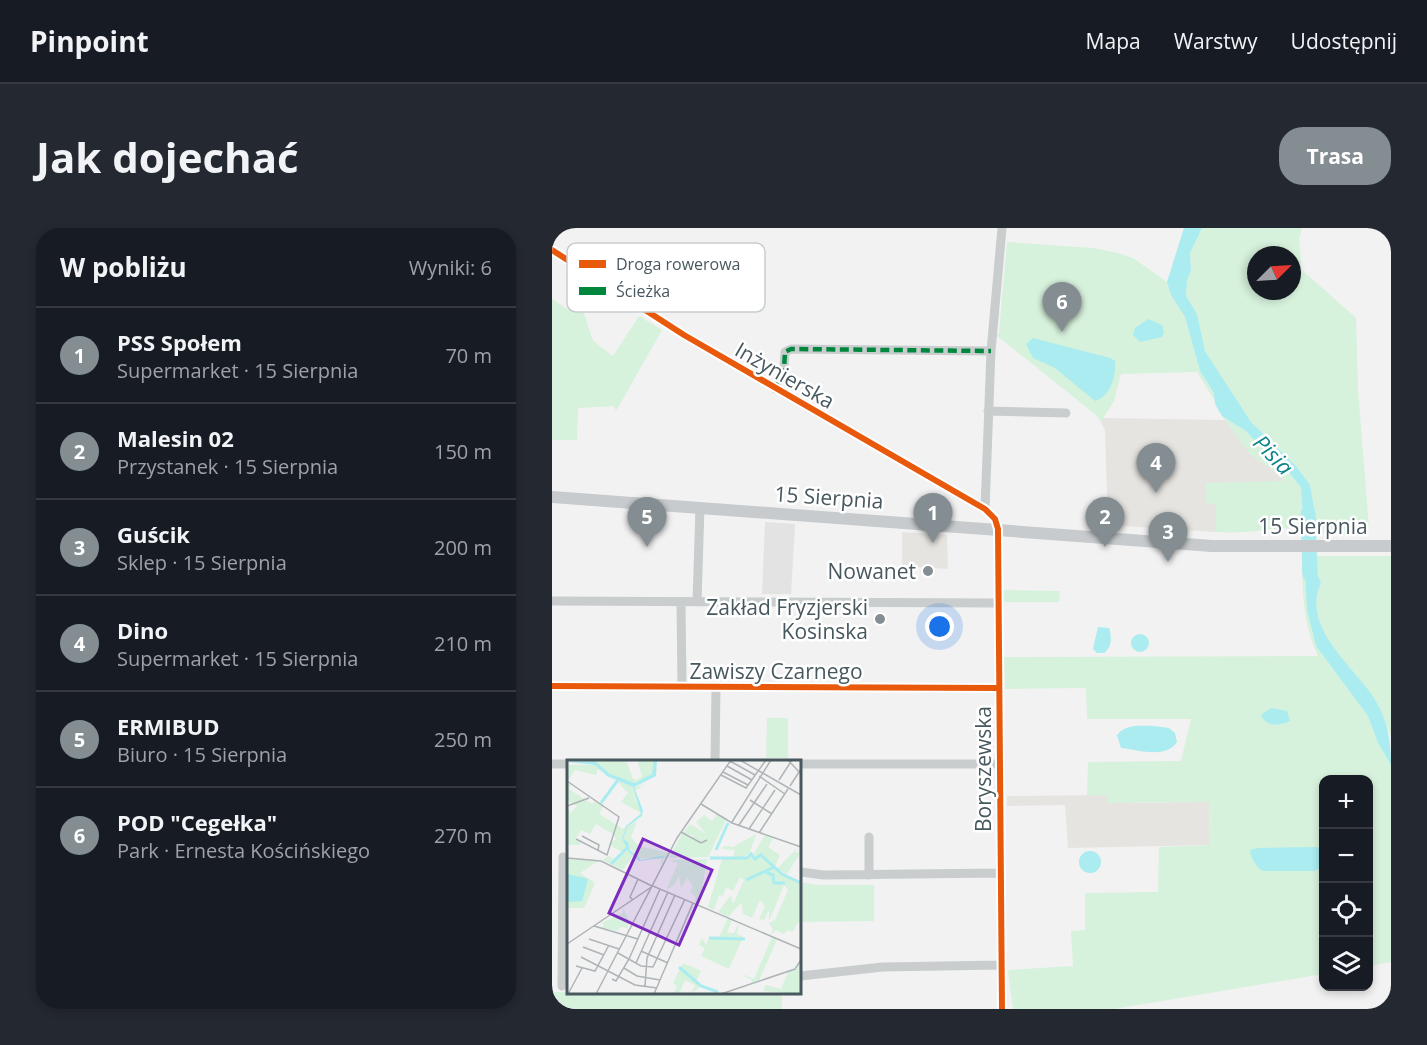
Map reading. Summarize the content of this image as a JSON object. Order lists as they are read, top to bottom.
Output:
{
  "streets": {
    "main road": ["15 Sierpnia"],
    "street": ["Inżynierska", "Zawiszy Czarnego", "Boryszewska"]
  },
  "crossings": [
    ["Inżynierska", "15 Sierpnia"],
    ["Inżynierska", "Boryszewska"],
    ["15 Sierpnia", "Boryszewska"],
    ["Zawiszy Czarnego", "Boryszewska"]
  ],
  "water": ["Pisia"],
  "places": ["Nowanet", "Zakład Fryzjerski Kosinska"],
  "legend": ["Droga rowerowa", "Ścieżka"],
  "north": "top right",
  "page": {
    "header": "Pinpoint",
    "nav": ["Mapa", "Warstwy", "Udostępnij"],
    "buttons": "Trasa",
    "title": "Jak dojechać",
    "heading": ["W pobliżu", "Wyniki: 6"],
    "pins": [
      "6",
      "4",
      "1",
      "2",
      "5",
      "3"
    ],
    "list": [
      {
        "mark": "1",
        "name": "PSS Społem",
        "note": "Supermarket · 15 Sierpnia",
        "value": "70 m"
      },
      {
        "mark": "2",
        "name": "Malesin 02",
        "note": "Przystanek · 15 Sierpnia",
        "value": "150 m"
      },
      {
        "mark": "3",
        "name": "Guścik",
        "note": "Sklep · 15 Sierpnia",
        "value": "200 m"
      },
      {
        "mark": "4",
        "name": "Dino",
        "note": "Supermarket · 15 Sierpnia",
        "value": "210 m"
      },
      {
        "mark": "5",
        "name": "ERMIBUD",
        "note": "Biuro · 15 Sierpnia",
        "value": "250 m"
      },
      {
        "mark": "6",
        "name": "POD \"Cegełka\"",
        "note": "Park · Ernesta Kościńskiego",
        "value": "270 m"
      }
    ],
    "map_buttons": ["+", "−"]
  }
}
